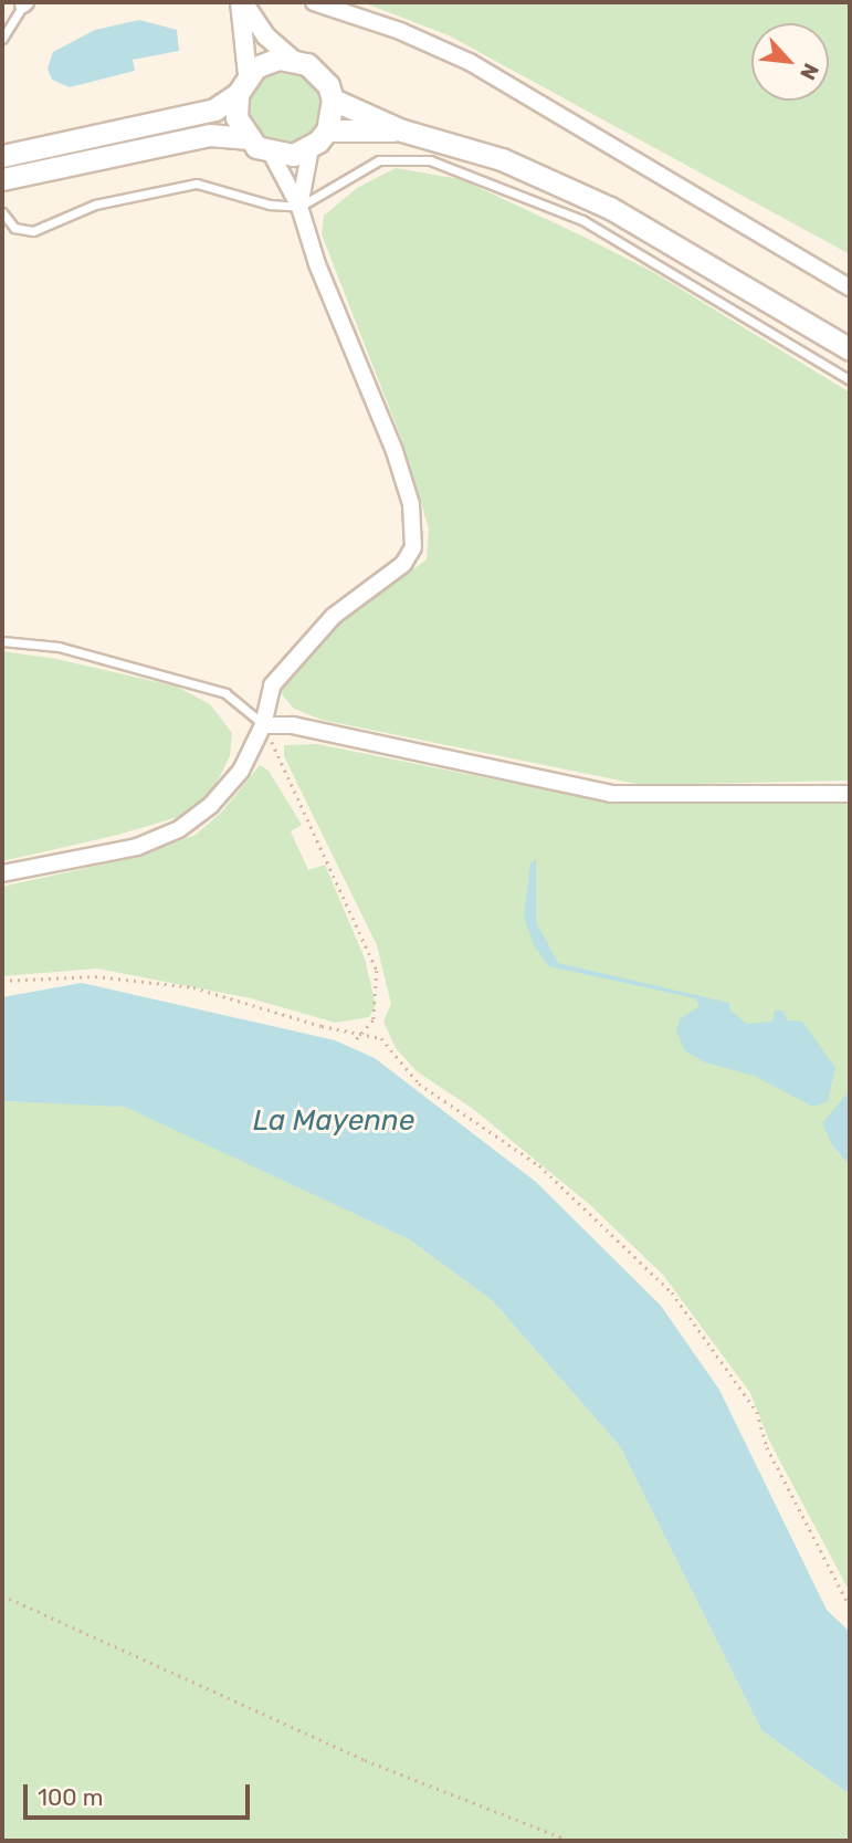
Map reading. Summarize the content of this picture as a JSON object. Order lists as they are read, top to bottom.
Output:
{
  "water": ["La Mayenne"],
  "scale_bar": "100 m",
  "north": "bottom right"
}
